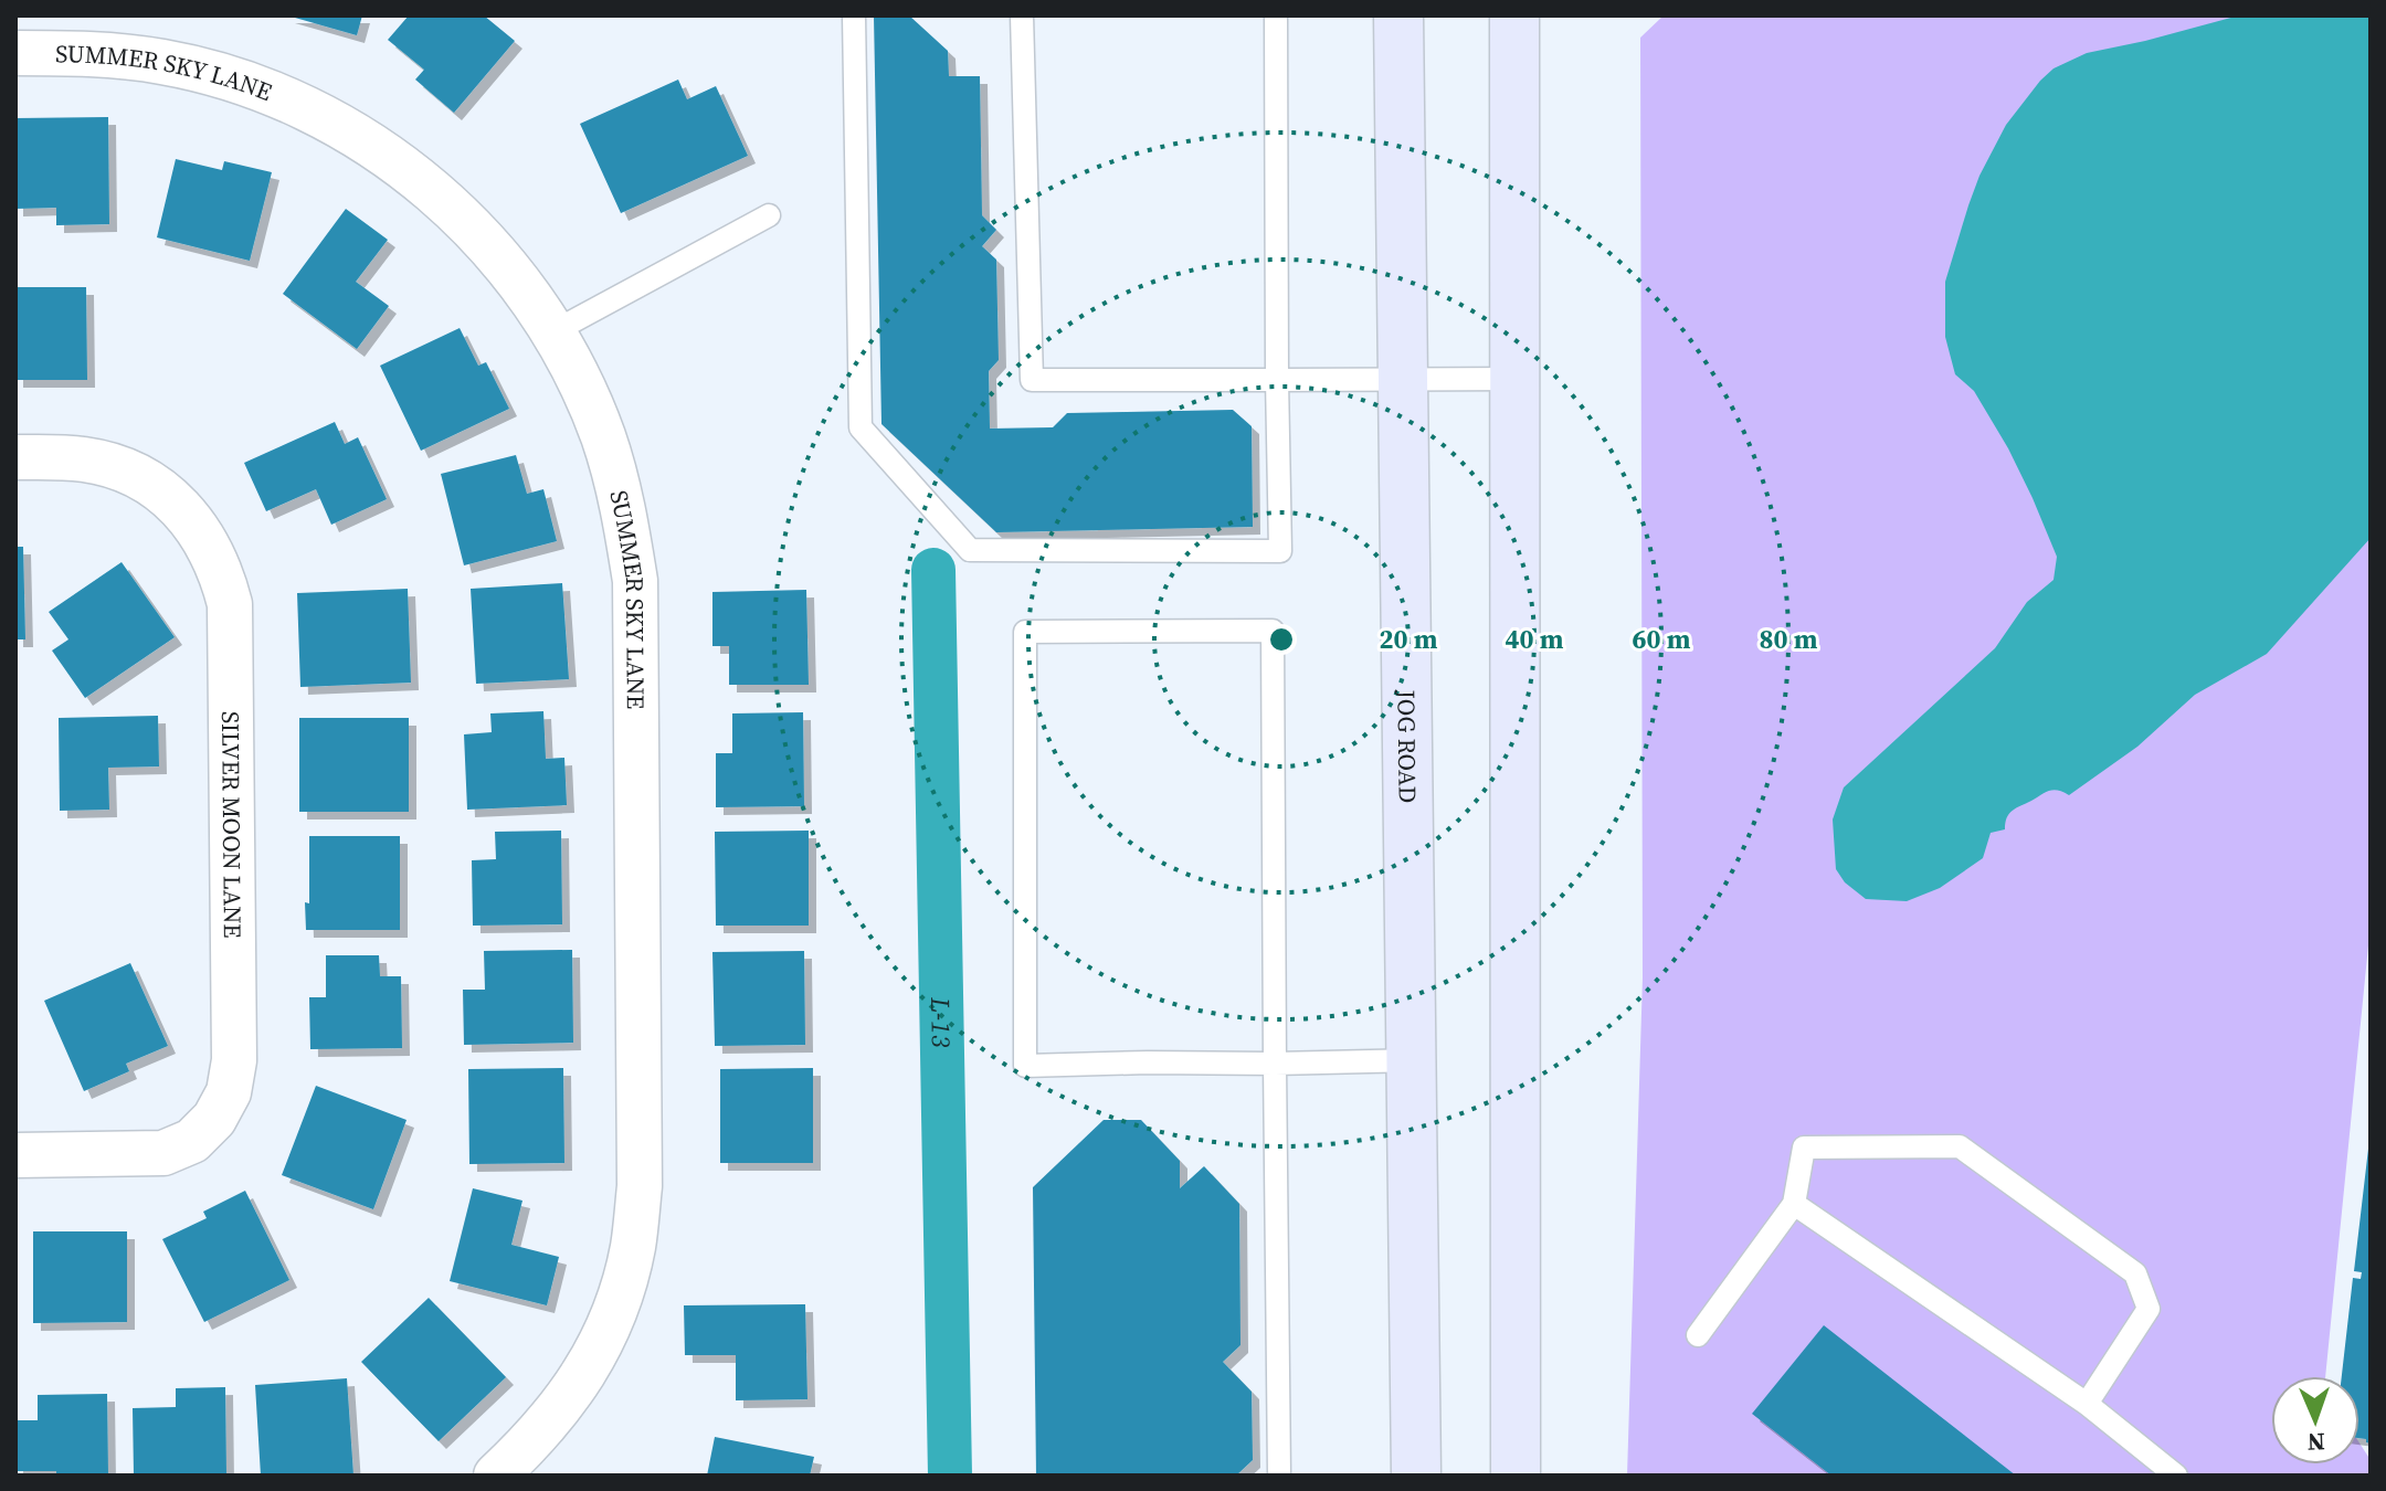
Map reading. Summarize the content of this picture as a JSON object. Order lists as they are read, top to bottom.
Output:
{
  "streets": {
    "main road": ["JOG ROAD"],
    "street": ["SUMMER SKY LANE", "SILVER MOON LANE"]
  },
  "water": ["L-13"],
  "north": "bottom",
  "rings": [
    "20 m",
    "40 m",
    "60 m",
    "80 m"
  ]
}
